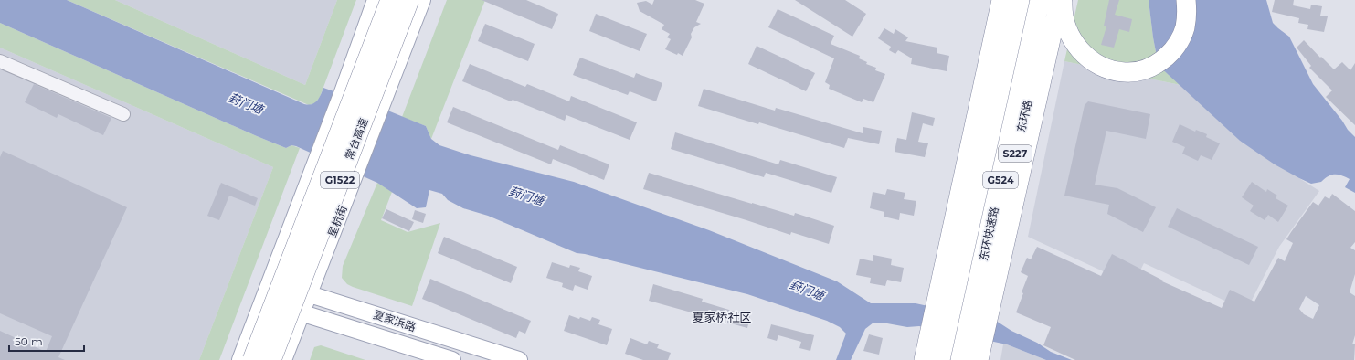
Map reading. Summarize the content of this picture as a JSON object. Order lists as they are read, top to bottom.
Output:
{
  "streets": {
    "highway": [
      "常台高速",
      "G1522",
      "G524",
      "东环快速路"
    ],
    "main road": [
      "东环路",
      "S227",
      "星杭街",
      "夏家浜路"
    ]
  },
  "crossings": [
    ["东环路", "东环快速路"],
    ["星杭街", "夏家浜路"]
  ],
  "districts": ["夏家桥社区"],
  "water": ["葑门塘"],
  "scale_bar": "50 m"
}
